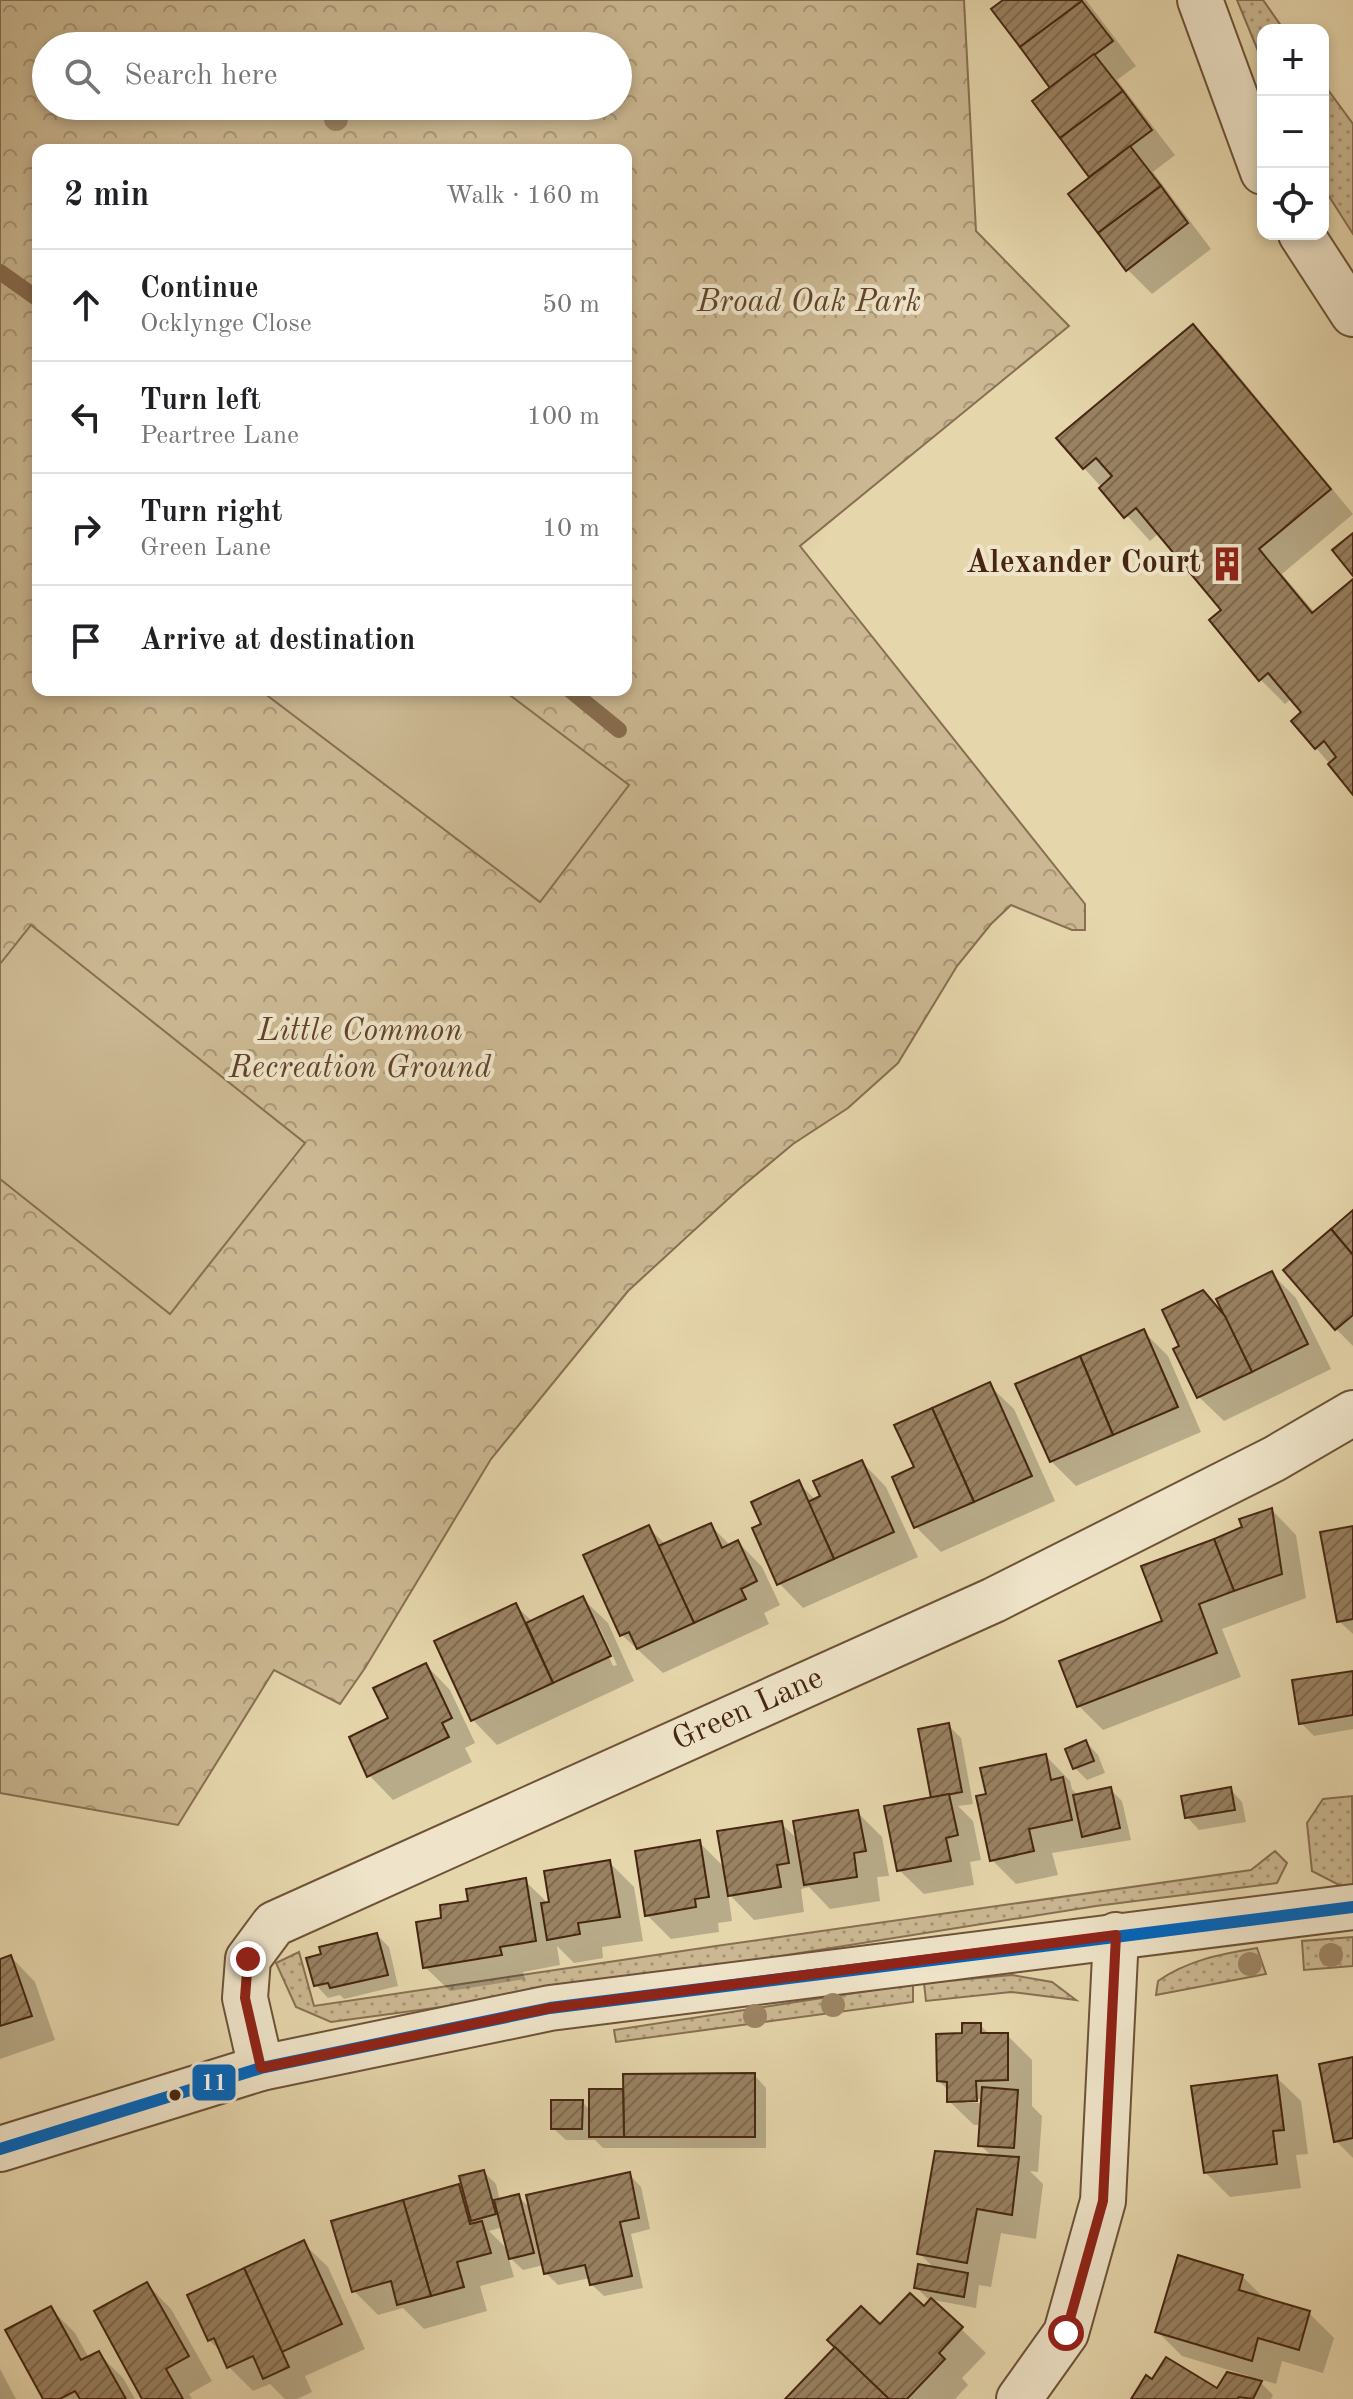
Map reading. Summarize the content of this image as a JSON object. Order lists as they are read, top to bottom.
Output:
{
  "streets": {
    "street": ["Green Lane"]
  },
  "parks": ["Broad Oak Park", "Little Common Recreation Ground"],
  "places": {
    "building": ["Alexander Court"]
  },
  "lines": ["transit line 11"],
  "page": {
    "map_buttons": ["+", "−"],
    "search": "Search here",
    "heading": ["2 min", "Walk · 160 m"],
    "list": [
      ["Continue", "Ocklynge Close", "50 m"],
      ["Turn left", "Peartree Lane", "100 m"],
      ["Turn right", "Green Lane", "10 m"],
      "Arrive at destination"
    ]
  }
}
